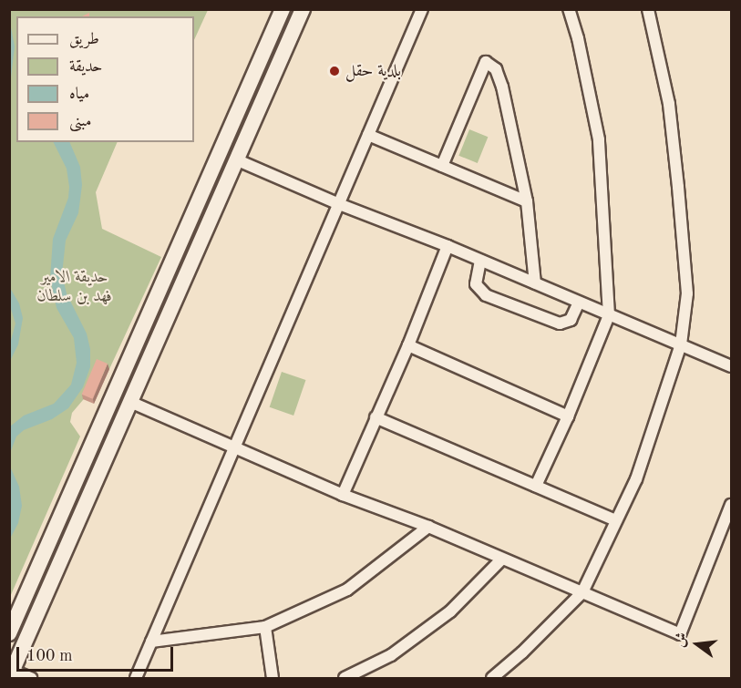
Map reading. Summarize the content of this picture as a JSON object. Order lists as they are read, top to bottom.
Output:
{
  "parks": ["حديقة الامير فهد بن سلطان"],
  "places": ["بلدية حقل"],
  "legend": [
    "طريق",
    "حديقة",
    "مياه",
    "مبنى"
  ],
  "scale_bar": "100 m",
  "north": "left"
}
